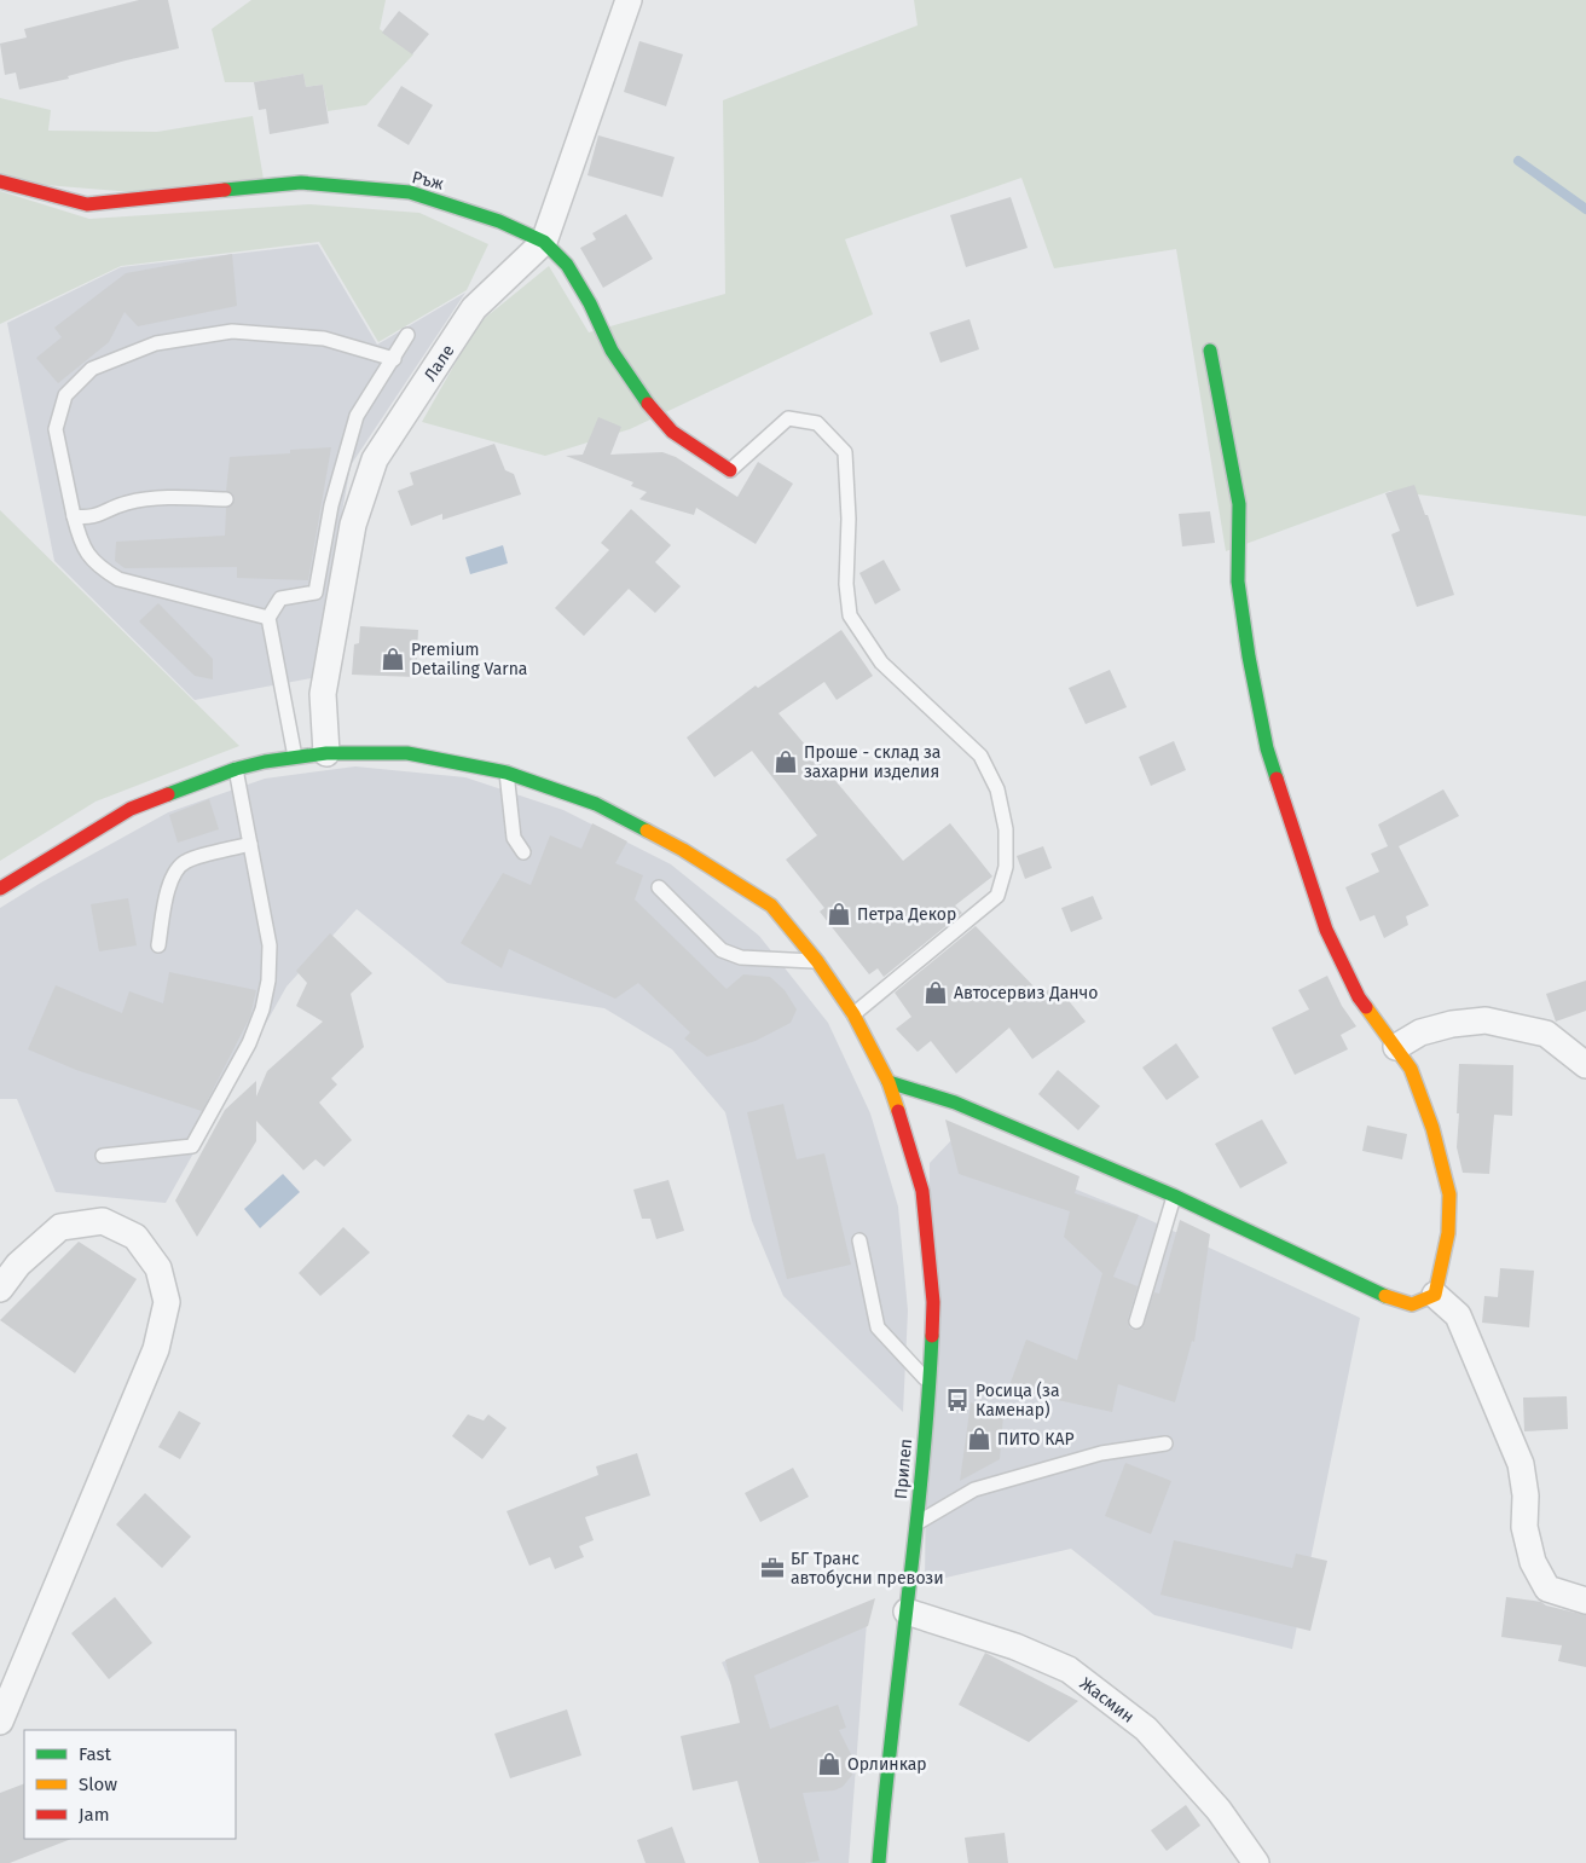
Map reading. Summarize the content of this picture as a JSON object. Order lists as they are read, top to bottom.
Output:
{
  "streets": {
    "street": [
      "Ръж",
      "Лале",
      "Прилеп",
      "Жасмин"
    ]
  },
  "crossings": [
    ["Ръж", "Лале"],
    ["Лале", "Прилеп"],
    ["Прилеп", "Жасмин"]
  ],
  "places": {
    "shop": [
      "Premium Detailing Varna",
      "Проше - склад за захарни изделия",
      "Петра Декор",
      "Автосервиз Данчо",
      "ПИТО КАР",
      "Орлинкар"
    ],
    "bus stop": ["Росица (за Каменар)"],
    "office": ["БГ Транс автобусни превози"]
  },
  "legend": ["Fast", "Slow", "Jam"]
}
